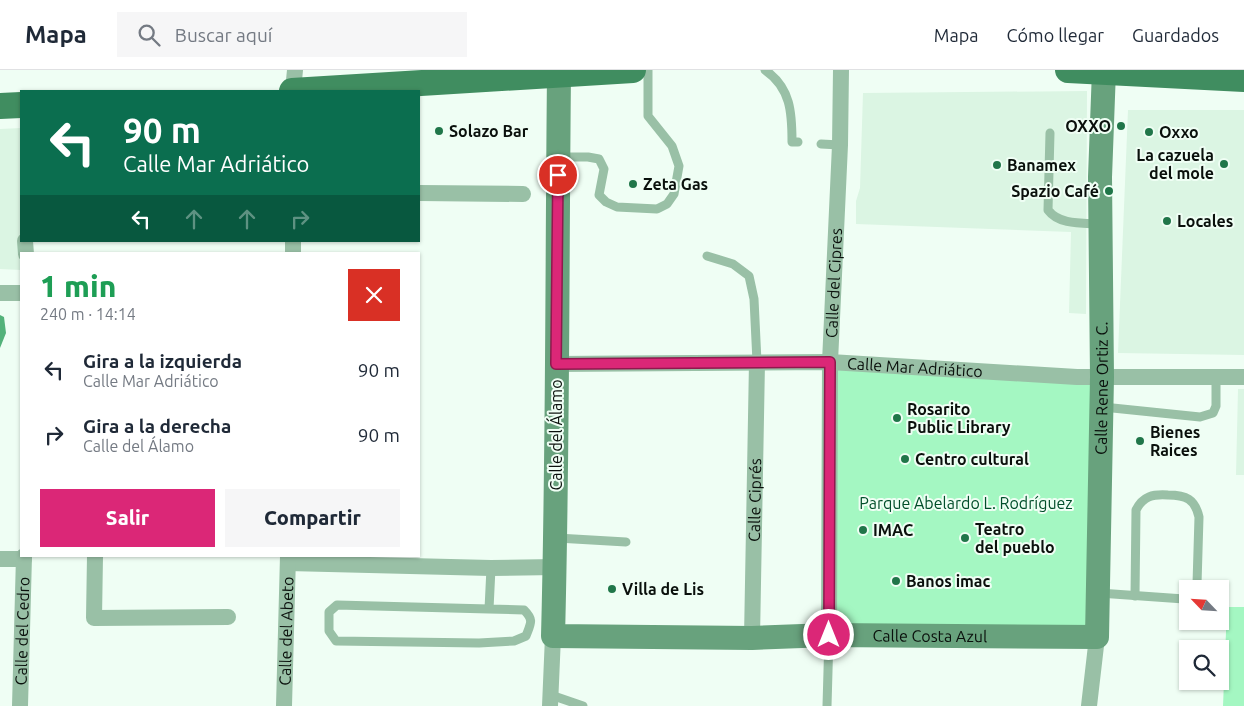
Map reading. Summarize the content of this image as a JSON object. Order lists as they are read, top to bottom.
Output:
{
  "streets": {
    "street": [
      "Calle del Cipres",
      "Calle Mar Adriático",
      "Calle Rene Ortiz C.",
      "Calle del Álamo",
      "Calle Ciprés",
      "Calle del Cedro",
      "Calle del Abeto",
      "Calle Costa Azul"
    ]
  },
  "crossings": [
    ["Calle del Cipres", "Calle Mar Adriático"],
    ["Calle del Cipres", "Calle Costa Azul"],
    ["Calle Mar Adriático", "Calle Rene Ortiz C."],
    ["Calle Mar Adriático", "Calle del Álamo"],
    ["Calle Mar Adriático", "Calle Ciprés"],
    ["Calle Rene Ortiz C.", "Calle Costa Azul"],
    ["Calle del Álamo", "Calle Costa Azul"],
    ["Calle Ciprés", "Calle Costa Azul"]
  ],
  "parks": ["Parque Abelardo L. Rodríguez"],
  "places": [
    "OXXO",
    "Solazo Bar",
    "Oxxo",
    "La cazuela del mole",
    "Banamex",
    "Zeta Gas",
    "Spazio Café",
    "Locales",
    "Rosarito Public Library",
    "Bienes Raices",
    "Centro cultural",
    "IMAC",
    "Teatro del pueblo",
    "Banos imac",
    "Villa de Lis"
  ],
  "north": "top left",
  "page": {
    "header": "Mapa",
    "search": "Buscar aquí",
    "nav": ["Mapa", "Cómo llegar", "Guardados"],
    "turn": ["90 m", "Calle Mar Adriático"],
    "heading": ["1 min", "240 m · 14:14"],
    "list": [
      {
        "name": "Gira a la izquierda",
        "note": "Calle Mar Adriático",
        "value": "90 m"
      },
      {
        "name": "Gira a la derecha",
        "note": "Calle del Álamo",
        "value": "90 m"
      }
    ],
    "buttons": ["Salir", "Compartir"]
  }
}
